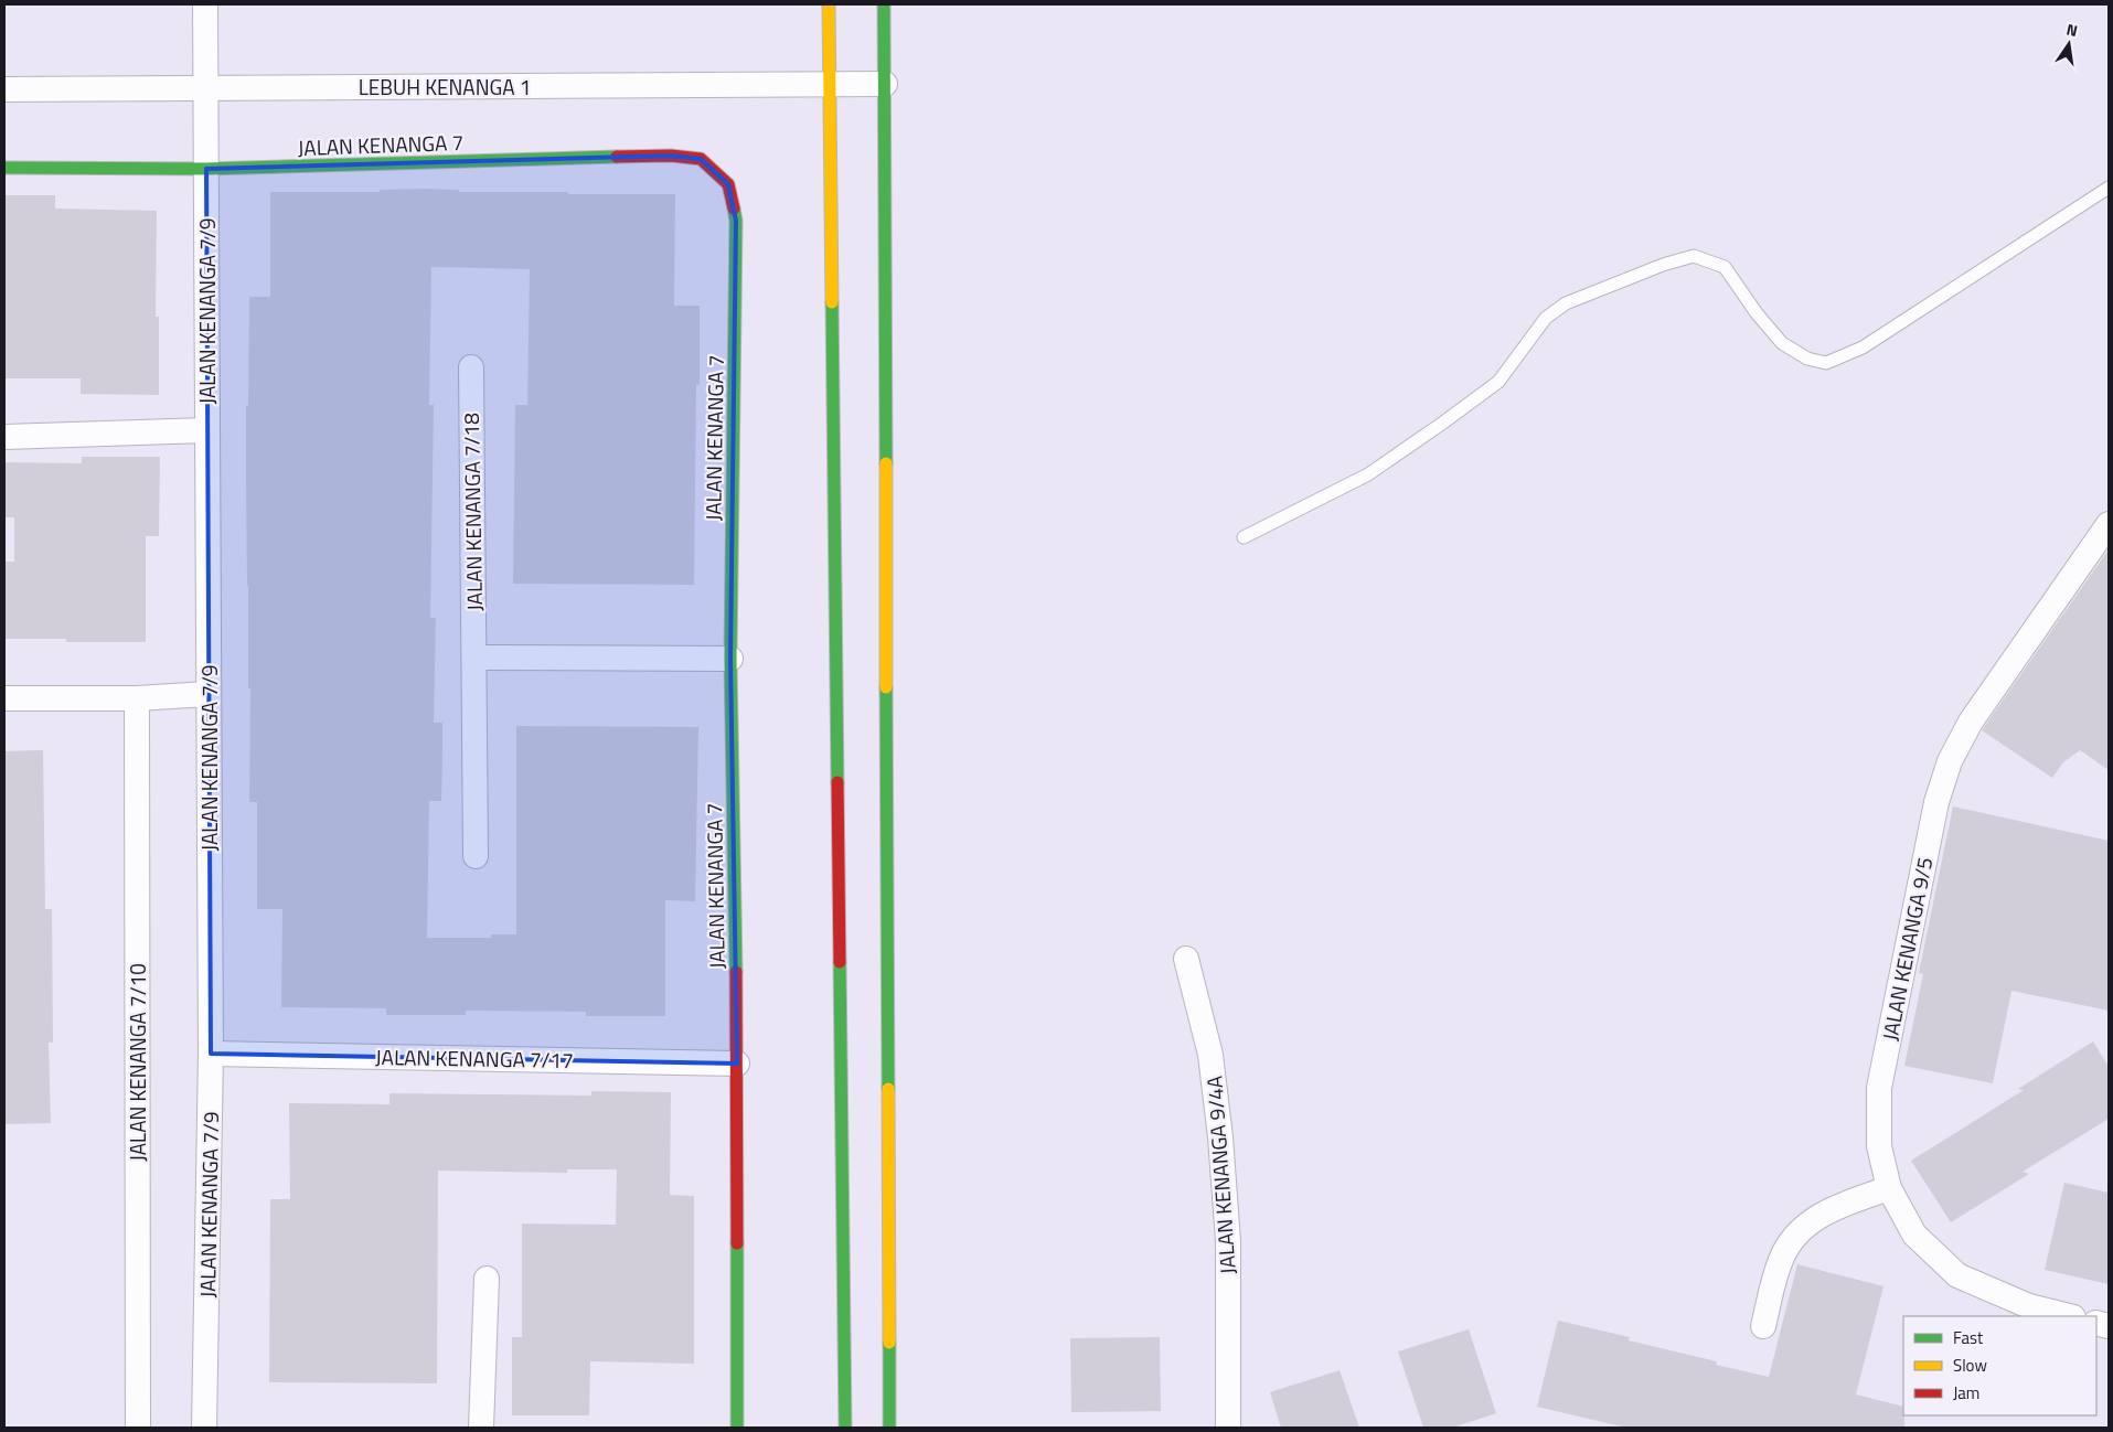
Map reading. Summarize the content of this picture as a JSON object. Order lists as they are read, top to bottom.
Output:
{
  "streets": {
    "street": [
      "LEBUH KENANGA 1",
      "JALAN KENANGA 7",
      "JALAN KENANGA 7/9",
      "JALAN KENANGA 7/18",
      "JALAN KENANGA 9/5",
      "JALAN KENANGA 7/17",
      "JALAN KENANGA 7/10",
      "JALAN KENANGA 9/4A"
    ]
  },
  "crossings": [
    ["LEBUH KENANGA 1", "JALAN KENANGA 7/9"],
    ["JALAN KENANGA 7", "JALAN KENANGA 7/9"],
    ["JALAN KENANGA 7", "JALAN KENANGA 7/17"],
    ["JALAN KENANGA 7/9", "JALAN KENANGA 7/17"]
  ],
  "legend": ["Fast", "Slow", "Jam"],
  "north": "top"
}
